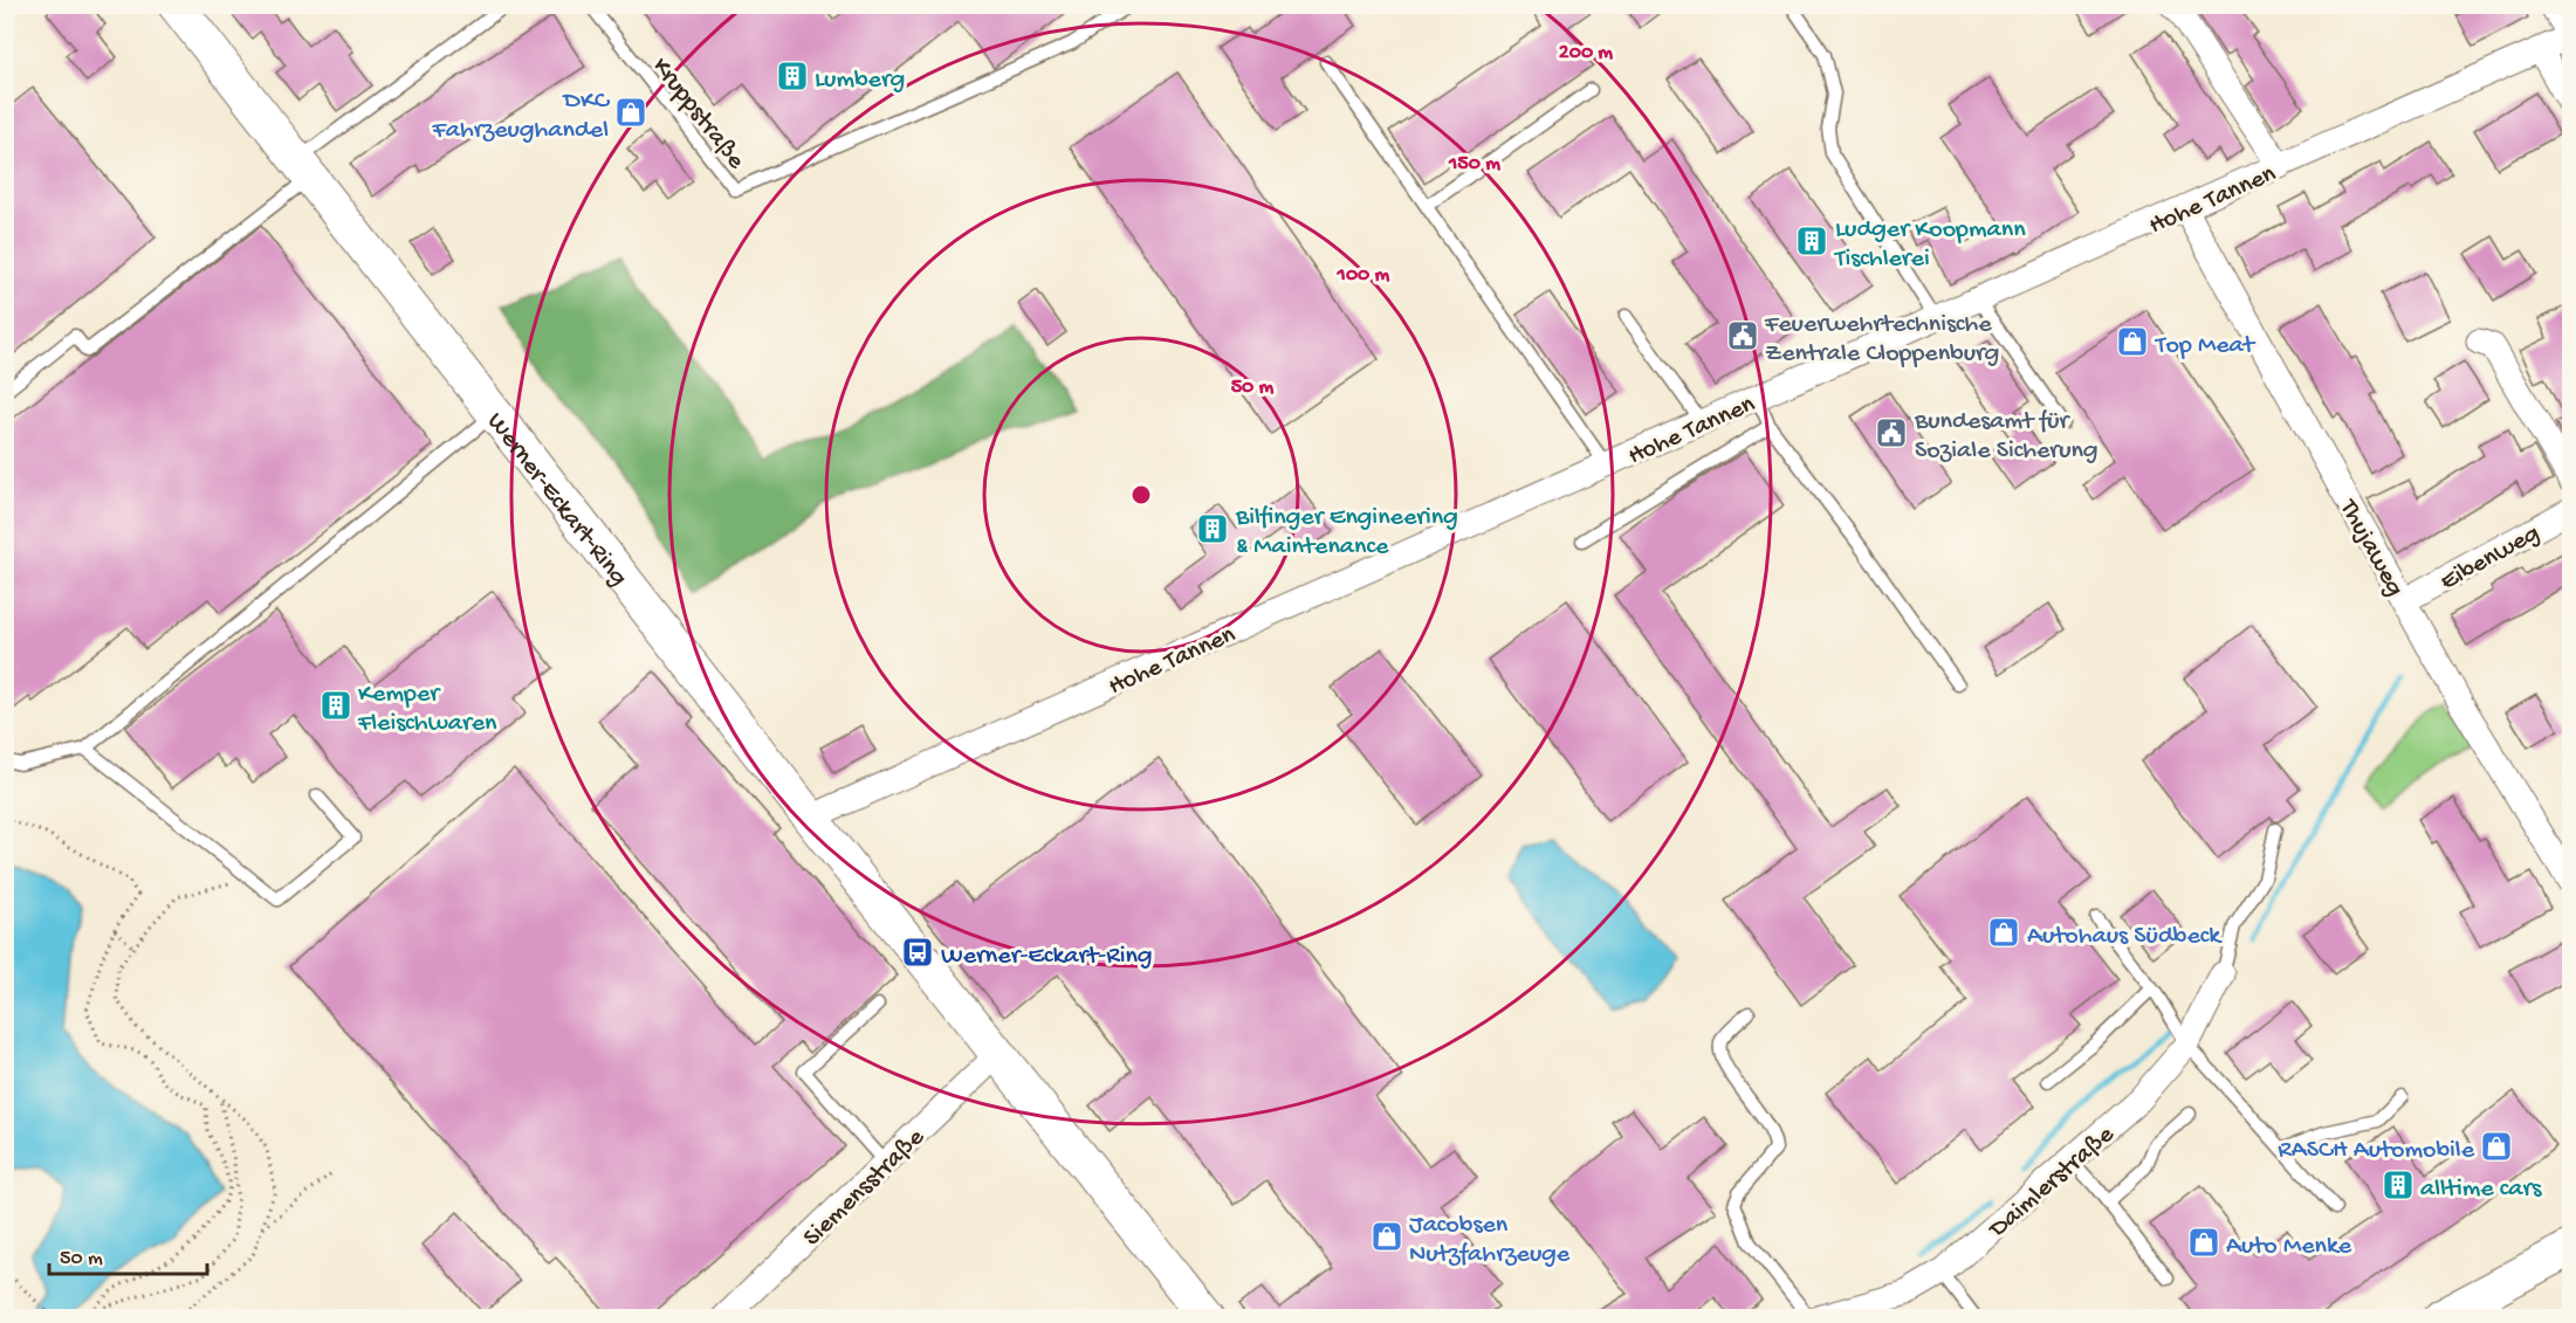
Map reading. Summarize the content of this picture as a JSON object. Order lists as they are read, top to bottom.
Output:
{
  "streets": {
    "street": [
      "Hohe Tannen",
      "Werner-Eckart-Ring",
      "Thujaweg",
      "Eibenweg",
      "Daimlerstraße",
      "Siemensstraße"
    ],
    "lane": ["Kruppstraße"]
  },
  "crossings": [
    ["Hohe Tannen", "Werner-Eckart-Ring"],
    ["Hohe Tannen", "Thujaweg"],
    ["Werner-Eckart-Ring", "Siemensstraße"],
    ["Thujaweg", "Eibenweg"]
  ],
  "places": {
    "building": [
      "Lumberg",
      "Ludger Koopmann Tischlerei",
      "Bilfinger Engineering & Maintenance",
      "Kemper Fleischwaren",
      "alltime cars"
    ],
    "shop": [
      "DKC Fahrzeughandel",
      "Top Meat",
      "Autohaus Südbeck",
      "RASCH Automobile",
      "Jacobsen Nutzfahrzeuge",
      "Auto Menke"
    ],
    "public building": ["Feuerwehrtechnische Zentrale Cloppenburg", "Bundesamt für Soziale Sicherung"],
    "bus stop": ["Werner-Eckart-Ring"]
  },
  "scale_bar": "50 m",
  "rings": [
    "200 m",
    "150 m",
    "100 m",
    "50 m"
  ]
}
